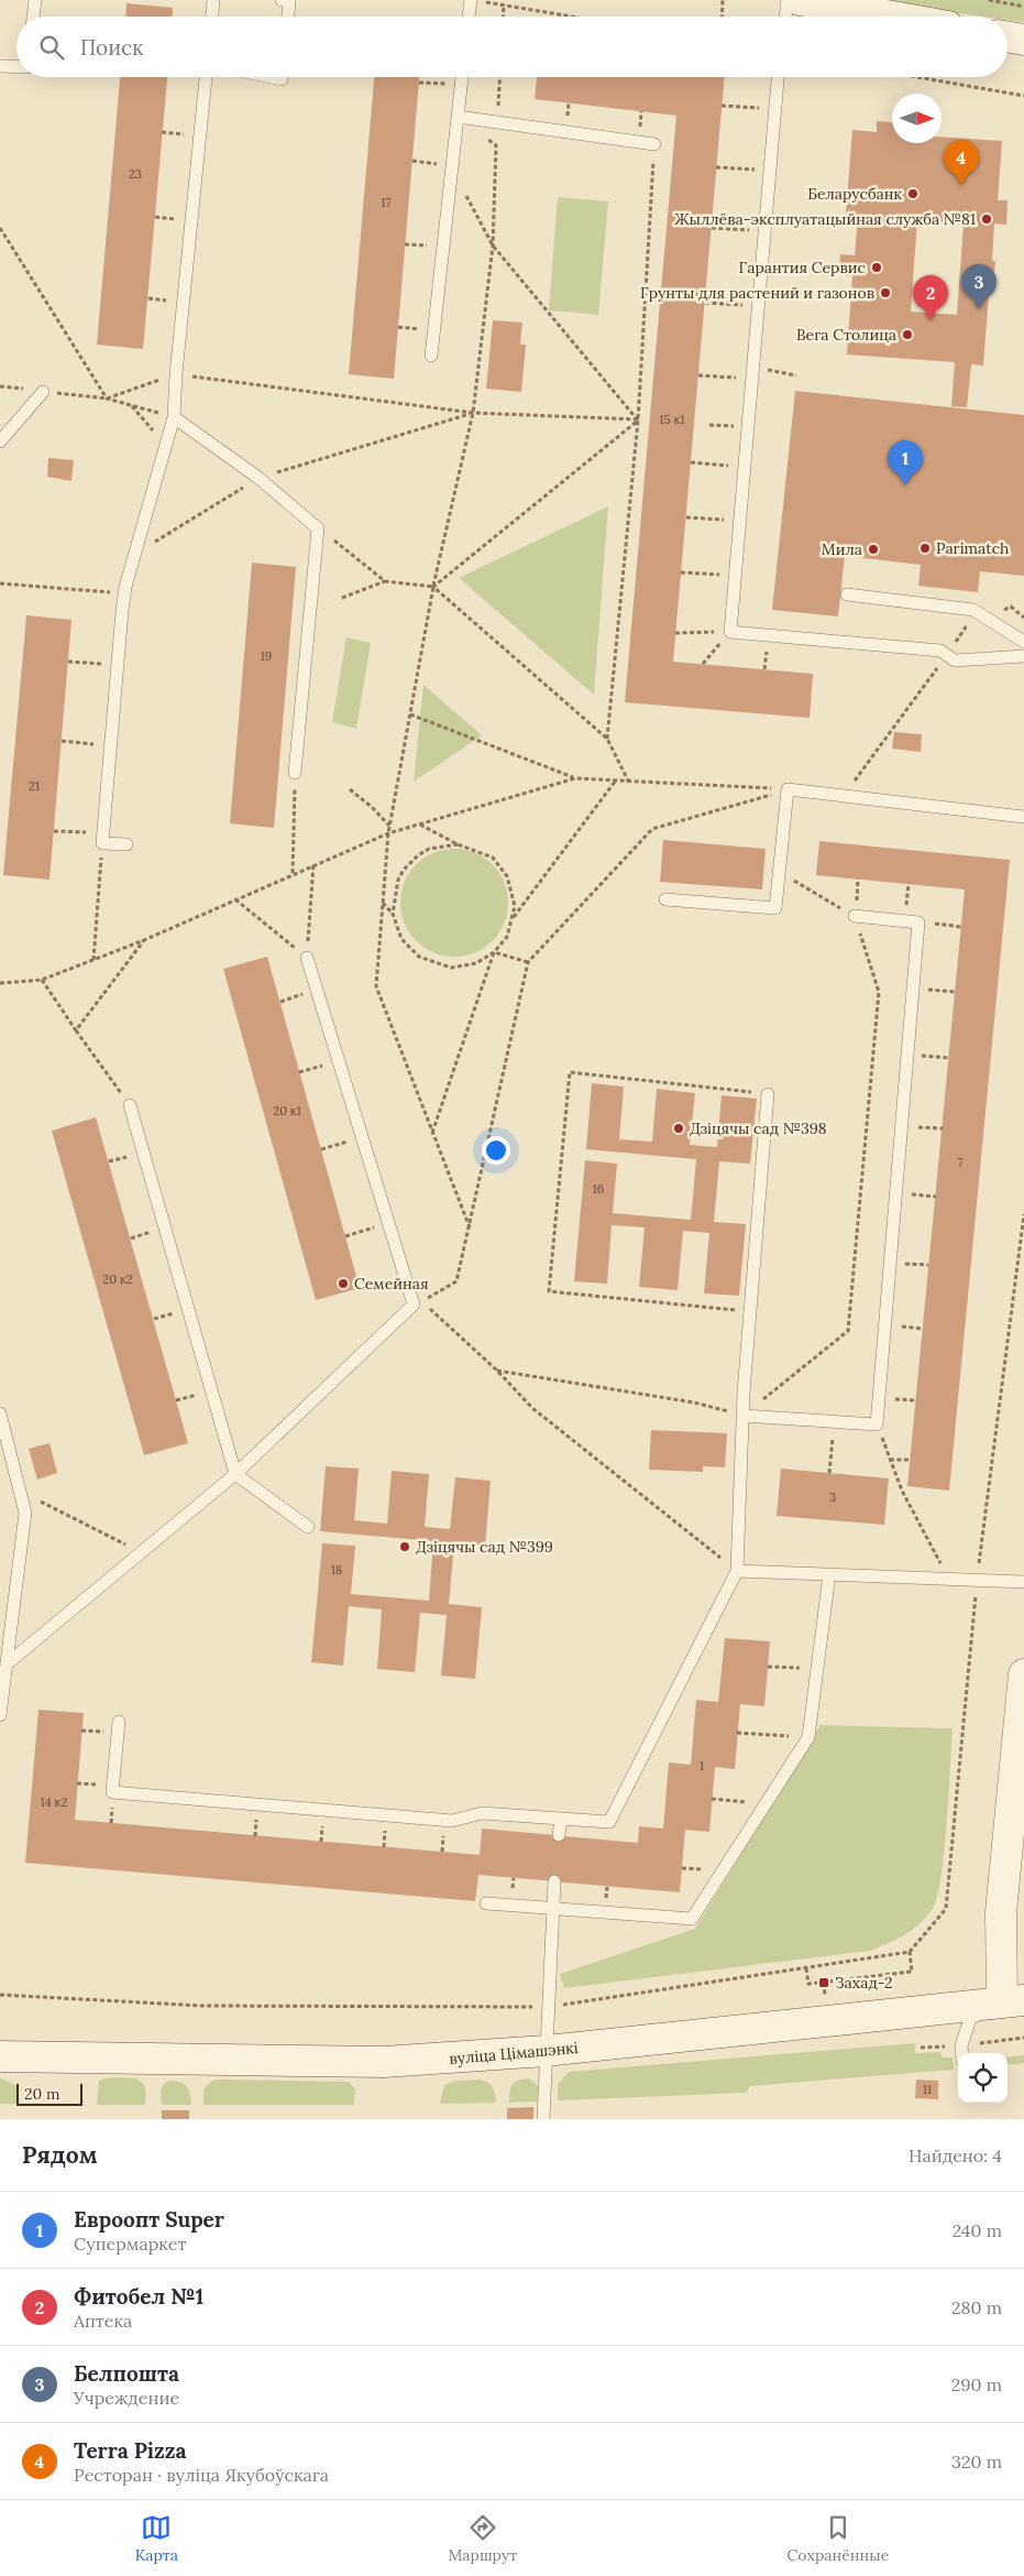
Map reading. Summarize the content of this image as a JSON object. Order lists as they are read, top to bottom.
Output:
{
  "streets": {
    "main road": ["вуліца Цімашэнкі"]
  },
  "places": {
    "other": [
      "Беларусбанк",
      "Жыллёва-эксплуатацыйная служба №81",
      "Гарантия Сервис",
      "Грунты для растений и газонов",
      "Вега Столица",
      "Parimatch",
      "Мила",
      "Дзіцячы сад №398",
      "Семейная",
      "Дзіцячы сад №399"
    ],
    "transit": ["Захад-2"]
  },
  "house_numbers": [
    "23",
    "17",
    "15 к1",
    "19",
    "21",
    "20 к1",
    "7",
    "16",
    "20 к2",
    "3",
    "18",
    "1",
    "14 к2",
    "11"
  ],
  "scale_bar": "20 m",
  "north": "right",
  "page": {
    "search": "Поиск",
    "pins": [
      "4",
      "3",
      "2",
      "1"
    ],
    "scale": "20 m",
    "heading": ["Рядом", "Найдено: 4"],
    "list": [
      {
        "mark": "1",
        "name": "Евроопт Super",
        "note": "Супермаркет",
        "value": "240 m"
      },
      {
        "mark": "2",
        "name": "Фитобел №1",
        "note": "Аптека",
        "value": "280 m"
      },
      {
        "mark": "3",
        "name": "Белпошта",
        "note": "Учреждение",
        "value": "290 m"
      },
      {
        "mark": "4",
        "name": "Terra Pizza",
        "note": "Ресторан · вуліца Якубоўскага",
        "value": "320 m"
      }
    ],
    "nav": ["Карта", "Маршрут", "Сохранённые"]
  }
}
